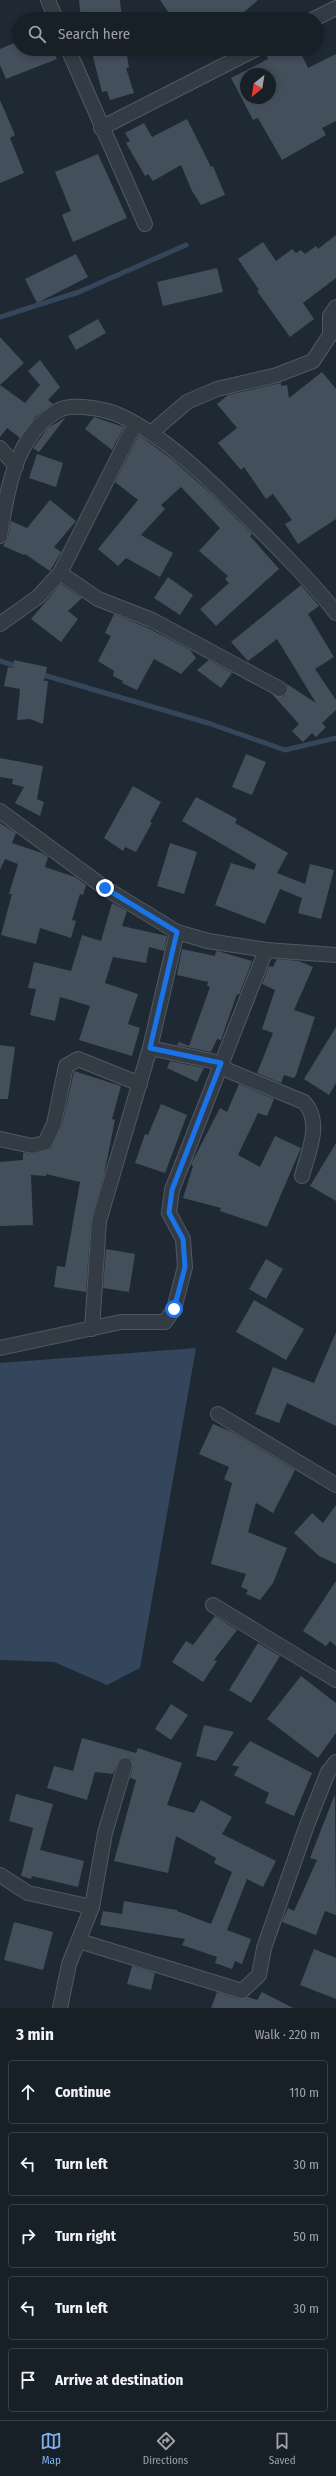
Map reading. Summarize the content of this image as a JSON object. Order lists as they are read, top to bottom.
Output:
{
  "north": "bottom left",
  "page": {
    "search": "Search here",
    "heading": ["3 min", "Walk · 220 m"],
    "list": [
      ["Continue", "110 m"],
      ["Turn left", "30 m"],
      ["Turn right", "50 m"],
      ["Turn left", "30 m"],
      "Arrive at destination"
    ],
    "nav": ["Map", "Directions", "Saved"]
  }
}
